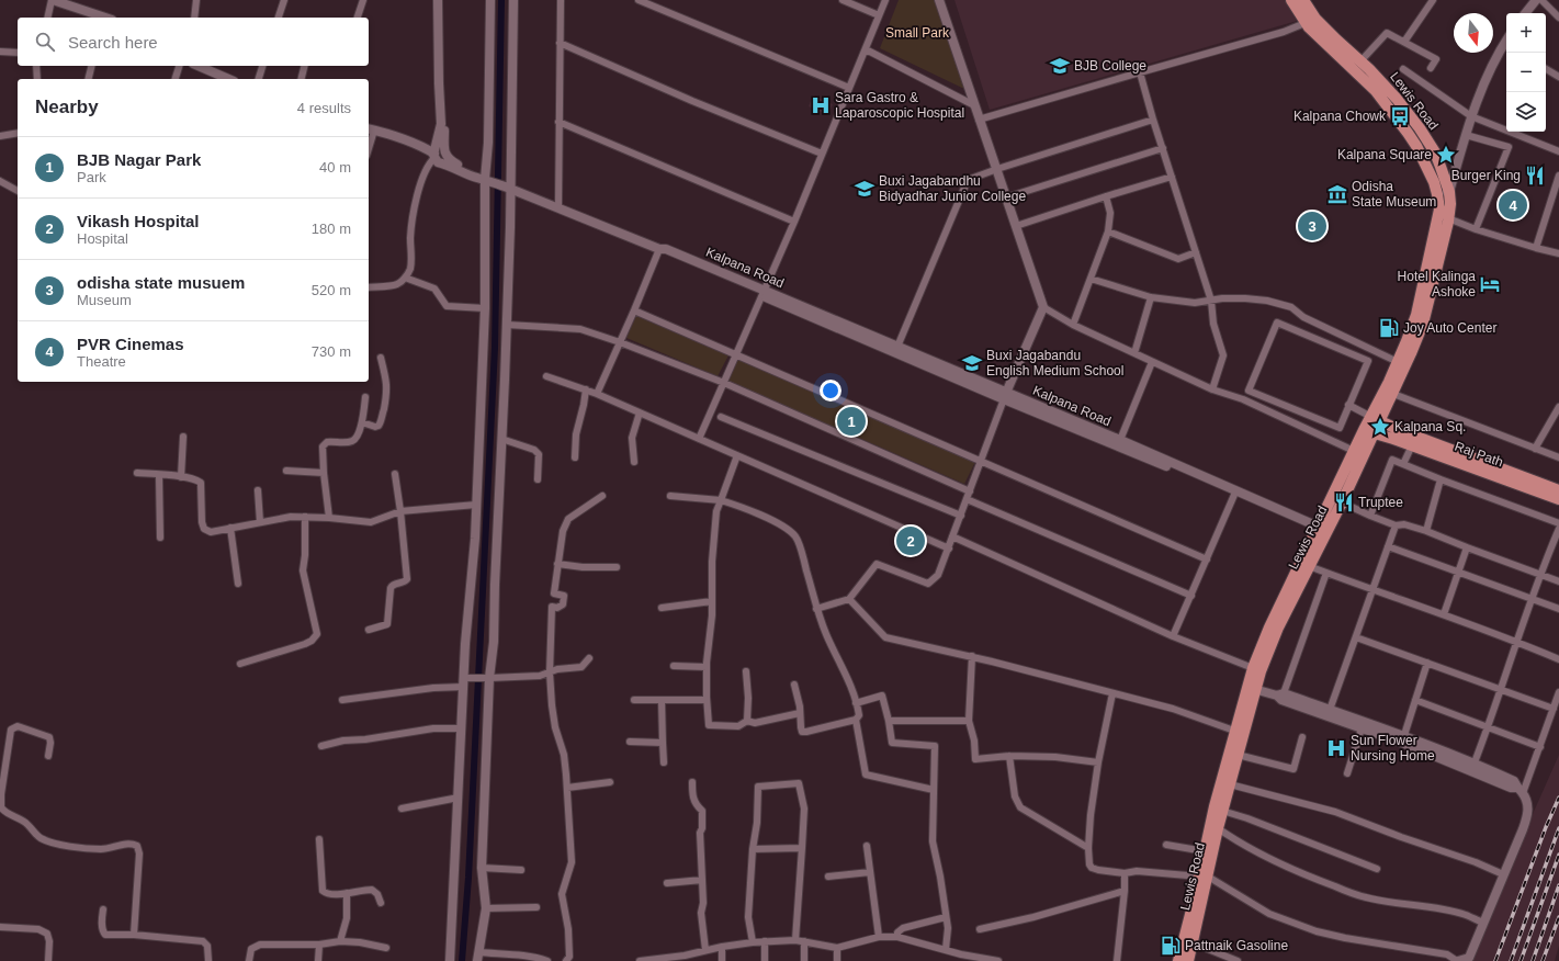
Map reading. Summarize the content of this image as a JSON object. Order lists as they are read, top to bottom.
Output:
{
  "streets": {
    "main road": ["Lewis Road", "Raj Path"],
    "street": ["Kalpana Road"]
  },
  "crossings": [
    ["Lewis Road", "Kalpana Road"],
    ["Lewis Road", "Raj Path"]
  ],
  "parks": ["Small Park"],
  "places": {
    "school or university": ["BJB College", "Buxi Jagabandhu Bidyadhar Junior College", "Buxi Jagabandu English Medium School"],
    "hospital": ["Sara Gastro & Laparoscopic Hospital", "Sun Flower Nursing Home"],
    "bus stop": ["Kalpana Chowk"],
    "place": ["Kalpana Square", "Kalpana Sq."],
    "restaurant": ["Burger King", "Truptee"],
    "museum": ["Odisha State Museum"],
    "hotel": ["Hotel Kalinga Ashoke"],
    "fuel station": ["Joy Auto Center", "Pattnaik Gasoline"]
  },
  "north": "bottom",
  "page": {
    "map_buttons": ["+", "−"],
    "search": "Search here",
    "heading": ["Nearby", "4 results"],
    "list": [
      {
        "mark": "1",
        "name": "BJB Nagar Park",
        "note": "Park",
        "value": "40 m"
      },
      {
        "mark": "2",
        "name": "Vikash Hospital",
        "note": "Hospital",
        "value": "180 m"
      },
      {
        "mark": "3",
        "name": "odisha state musuem",
        "note": "Museum",
        "value": "520 m"
      },
      {
        "mark": "4",
        "name": "PVR Cinemas",
        "note": "Theatre",
        "value": "730 m"
      }
    ],
    "pins": [
      "4",
      "3",
      "1",
      "2"
    ]
  }
}
